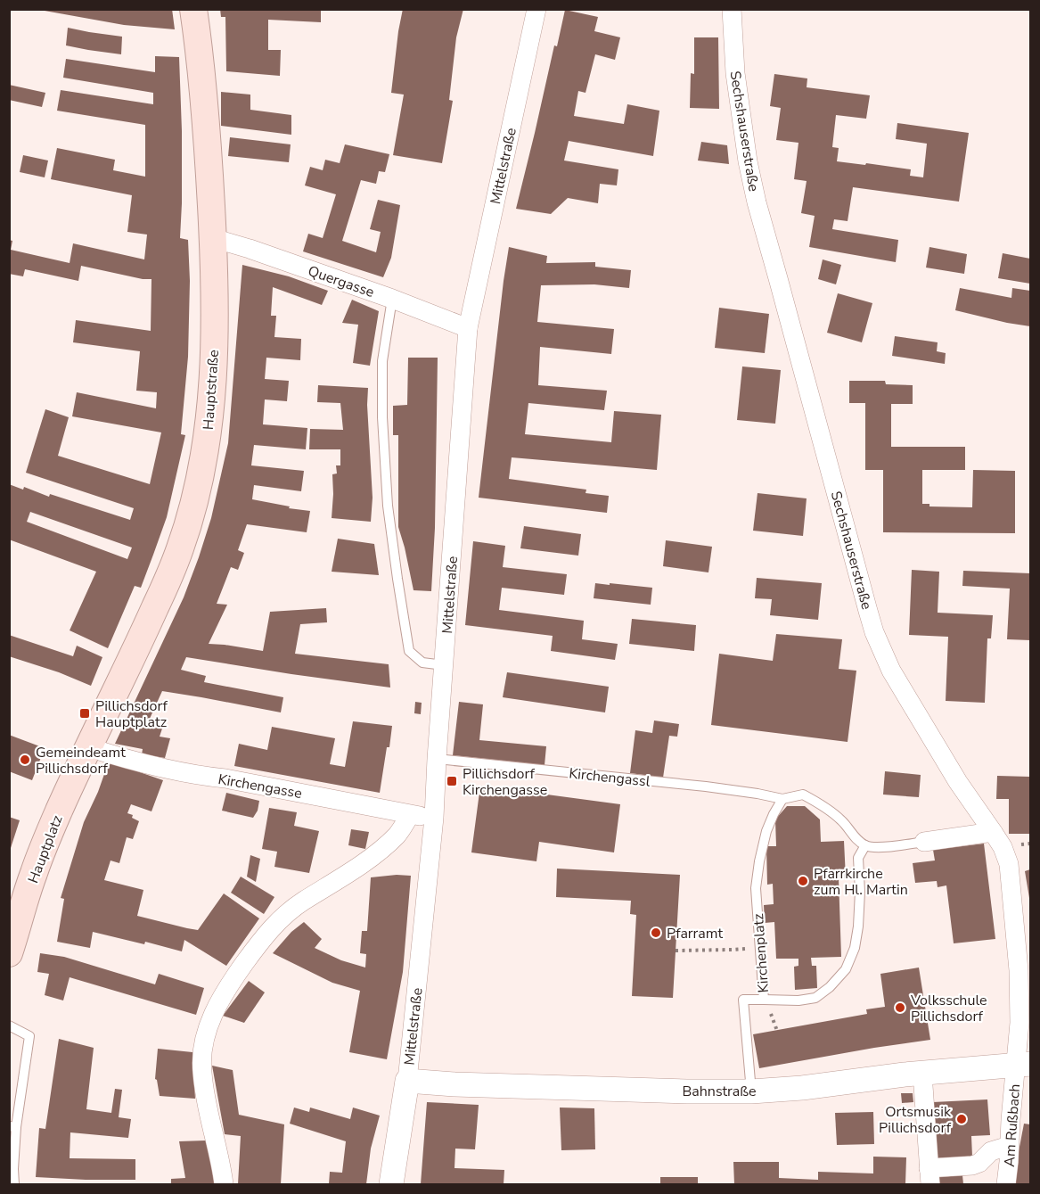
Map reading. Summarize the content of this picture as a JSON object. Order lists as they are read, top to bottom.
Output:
{
  "streets": {
    "main road": ["Hauptstraße", "Hauptplatz"],
    "street": [
      "Sechshauserstraße",
      "Mittelstraße",
      "Quergasse",
      "Kirchengasse",
      "Bahnstraße",
      "Am Rußbach"
    ],
    "lane": ["Kirchengassl", "Kirchenplatz"]
  },
  "crossings": [
    ["Sechshauserstraße", "Bahnstraße"],
    ["Sechshauserstraße", "Am Rußbach"],
    ["Mittelstraße", "Quergasse"],
    ["Mittelstraße", "Kirchengassl"],
    ["Mittelstraße", "Kirchengasse"],
    ["Mittelstraße", "Bahnstraße"],
    ["Quergasse", "Hauptstraße"],
    ["Hauptstraße", "Kirchengasse"],
    ["Hauptstraße", "Hauptplatz"],
    ["Kirchengassl", "Kirchenplatz"],
    ["Kirchengasse", "Hauptplatz"],
    ["Kirchenplatz", "Bahnstraße"],
    ["Bahnstraße", "Am Rußbach"]
  ],
  "places": {
    "transit": ["Pillichsdorf Hauptplatz", "Pillichsdorf Kirchengasse"],
    "other": [
      "Gemeindeamt Pillichsdorf",
      "Pfarrkirche zum Hl. Martin",
      "Pfarramt",
      "Volksschule Pillichsdorf",
      "Ortsmusik Pillichsdorf"
    ]
  }
}
